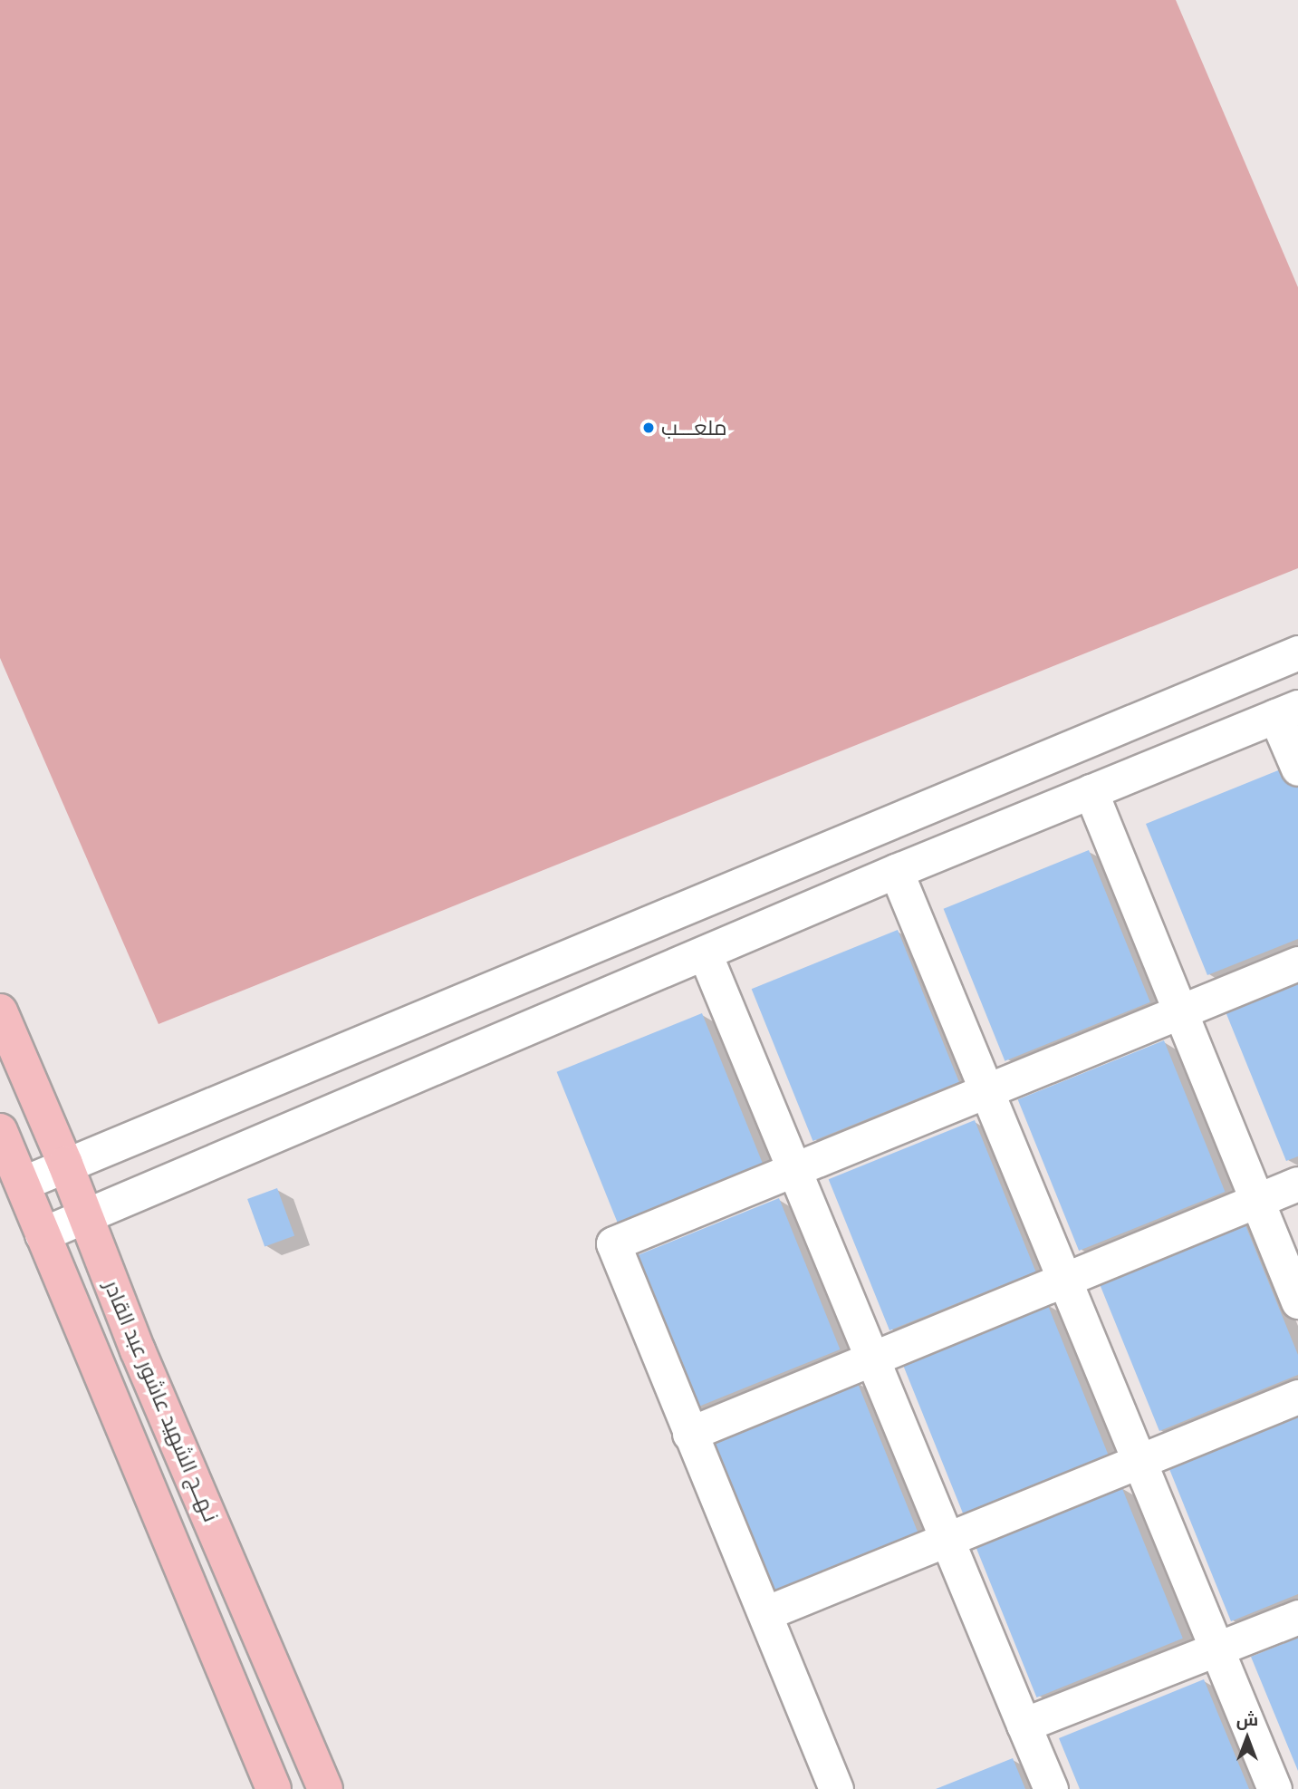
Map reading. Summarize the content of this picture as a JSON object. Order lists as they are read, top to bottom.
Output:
{
  "streets": {
    "main road": ["نـهــج الشهيد عاشور عبد القادر"]
  },
  "places": ["ملعـــب"],
  "north": "top"
}
